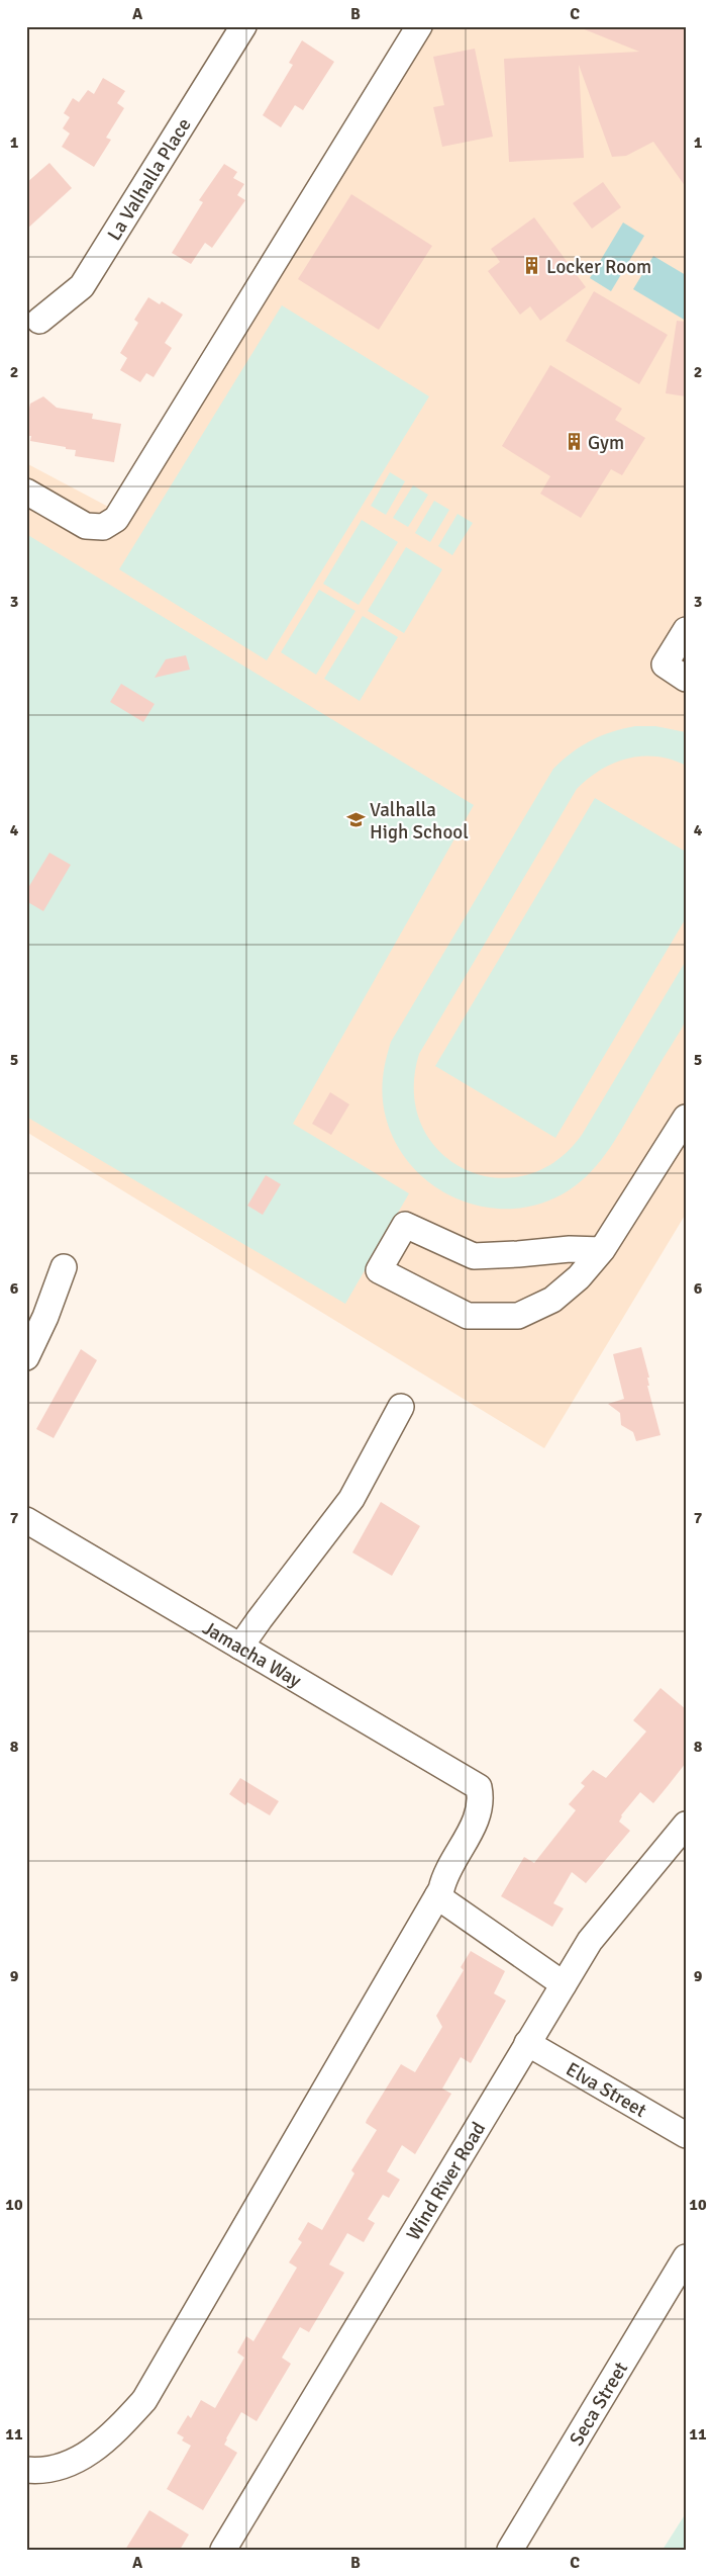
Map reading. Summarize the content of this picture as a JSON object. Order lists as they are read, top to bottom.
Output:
{
  "streets": {
    "street": [
      "La Valhalla Place",
      "Jamacha Way",
      "Elva Street",
      "Wind River Road",
      "Seca Street"
    ]
  },
  "crossings": [
    ["Elva Street", "Wind River Road"]
  ],
  "places": {
    "building": ["Locker Room", "Gym"],
    "school or university": ["Valhalla High School"]
  },
  "grid": {
    "columns": ["A", "B", "C"],
    "rows": [
      "1",
      "2",
      "3",
      "4",
      "5",
      "6",
      "7",
      "8",
      "9",
      "10",
      "11"
    ]
  }
}
